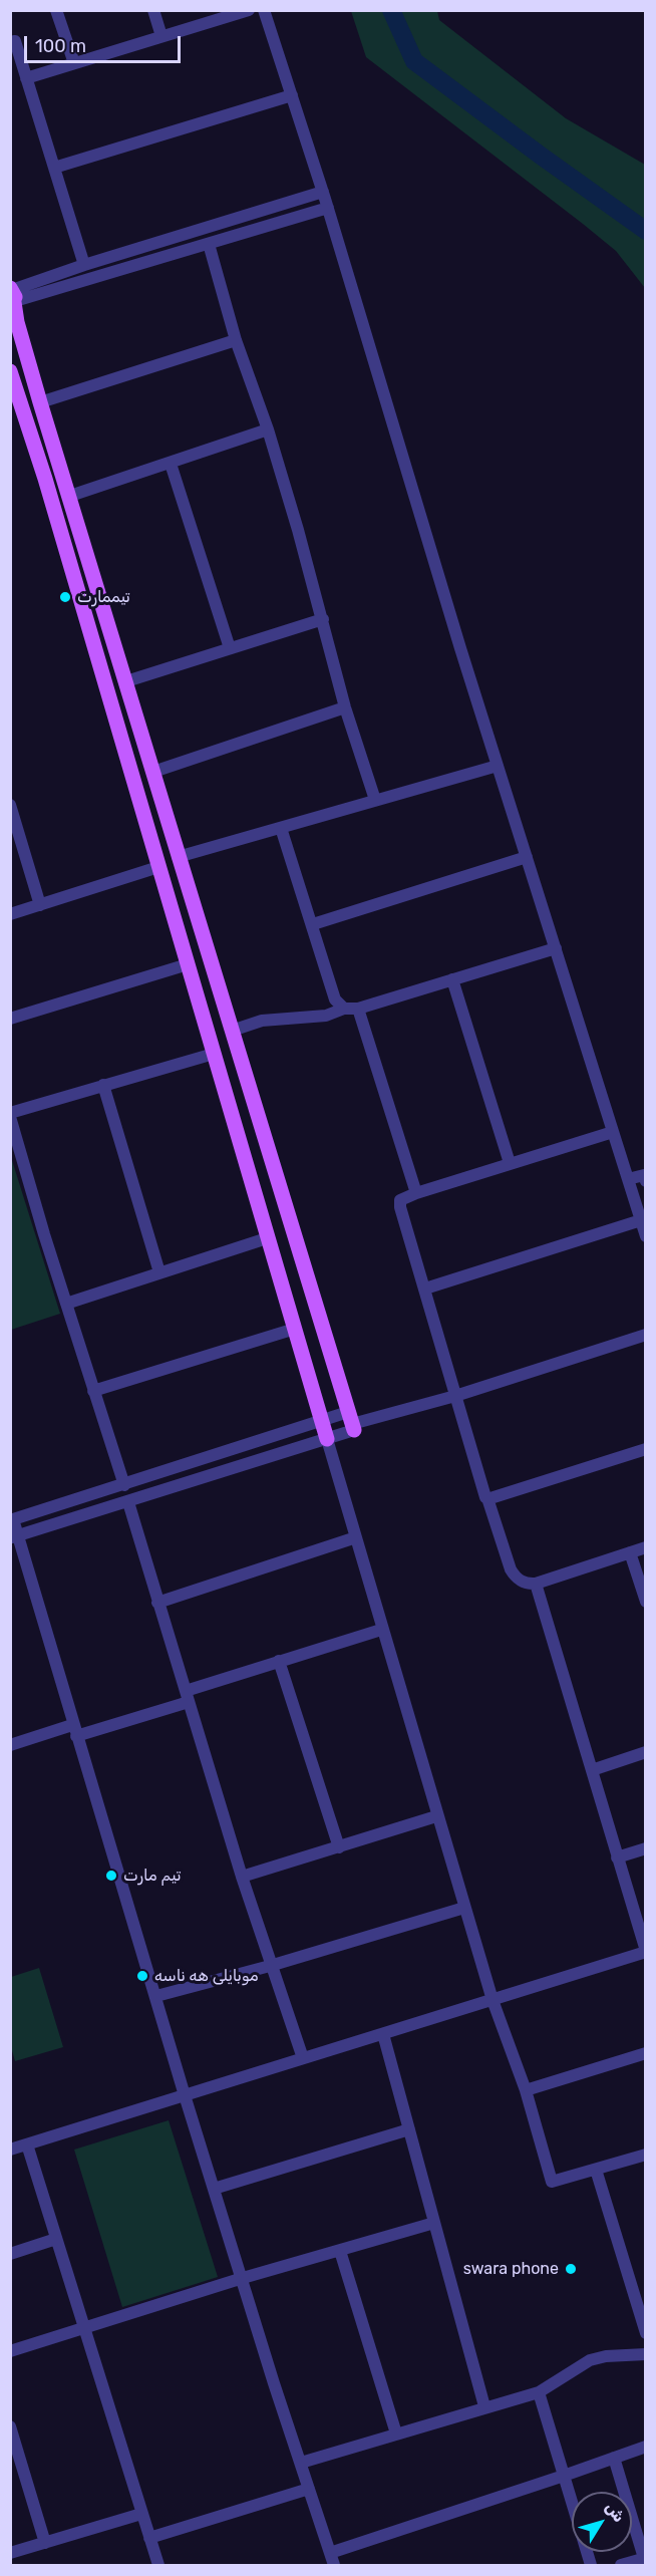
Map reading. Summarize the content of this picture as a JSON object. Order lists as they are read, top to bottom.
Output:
{
  "places": [
    "تیممارت",
    "تیم مارت",
    "موبایلی هه ناسه",
    "swara phone"
  ],
  "scale_bar": "100 m",
  "north": "top right"
}
